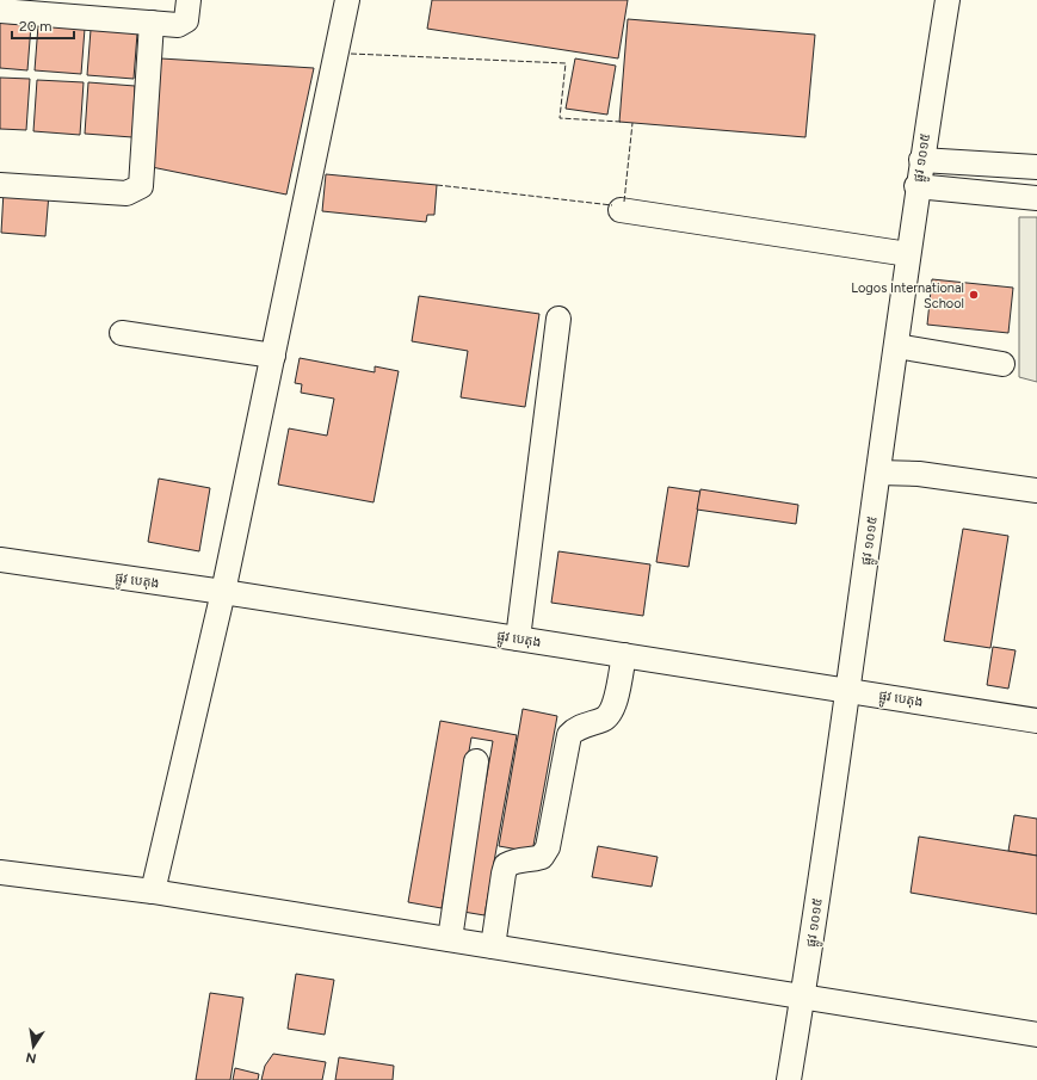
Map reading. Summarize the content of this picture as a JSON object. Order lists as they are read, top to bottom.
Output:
{
  "streets": {
    "street": ["ផ្លូវ ១០១៥", "ផ្លូវ បេតុង"]
  },
  "crossings": [
    ["ផ្លូវ ១០១៥", "ផ្លូវ បេតុង"]
  ],
  "places": ["Logos International School"],
  "scale_bar": "20 m",
  "north": "bottom"
}
